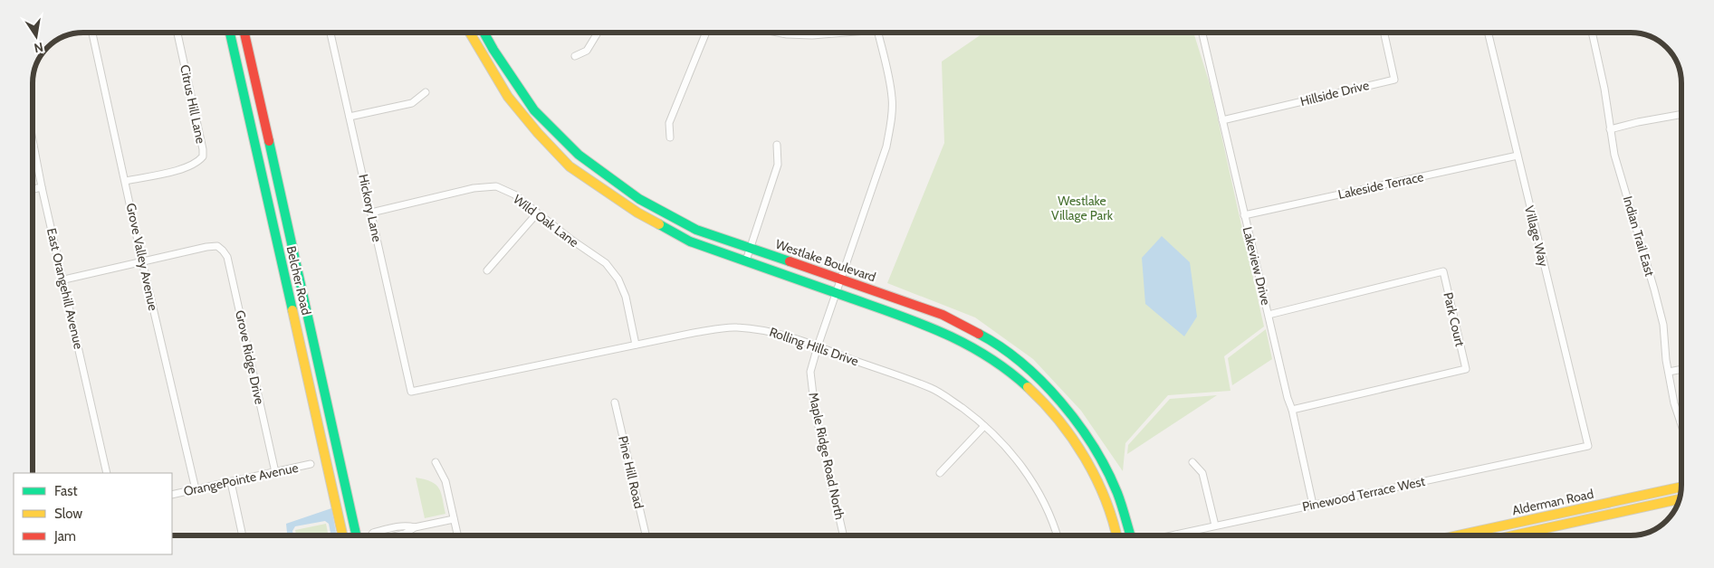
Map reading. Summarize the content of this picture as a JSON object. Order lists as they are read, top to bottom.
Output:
{
  "streets": {
    "street": [
      "Hillside Drive",
      "Citrus Hill Lane",
      "Lakeside Terrace",
      "Hickory Lane",
      "Wild Oak Lane",
      "Village Way",
      "Indian Trail East",
      "Grove Valley Avenue",
      "Westlake Boulevard",
      "Lakeview Drive",
      "Belcher Road",
      "East Orangehill Avenue",
      "Park Court",
      "Rolling Hills Drive",
      "Grove Ridge Drive",
      "Maple Ridge Road North",
      "Pine Hill Road",
      "OrangePointe Avenue",
      "Pinewood Terrace West",
      "Alderman Road"
    ]
  },
  "crossings": [
    ["Hillside Drive", "Lakeview Drive"],
    ["Citrus Hill Lane", "Grove Valley Avenue"],
    ["Lakeside Terrace", "Village Way"],
    ["Lakeside Terrace", "Lakeview Drive"],
    ["Hickory Lane", "Wild Oak Lane"],
    ["Hickory Lane", "Rolling Hills Drive"],
    ["Wild Oak Lane", "Rolling Hills Drive"],
    ["Village Way", "Pinewood Terrace West"],
    ["Grove Valley Avenue", "Grove Ridge Drive"],
    ["Grove Valley Avenue", "OrangePointe Avenue"],
    ["Westlake Boulevard", "Maple Ridge Road North"],
    ["Lakeview Drive", "Park Court"],
    ["Lakeview Drive", "Pinewood Terrace West"],
    ["Rolling Hills Drive", "Maple Ridge Road North"],
    ["Grove Ridge Drive", "OrangePointe Avenue"]
  ],
  "parks": ["Westlake Village Park"],
  "legend": ["Fast", "Slow", "Jam"],
  "north": "bottom"
}
